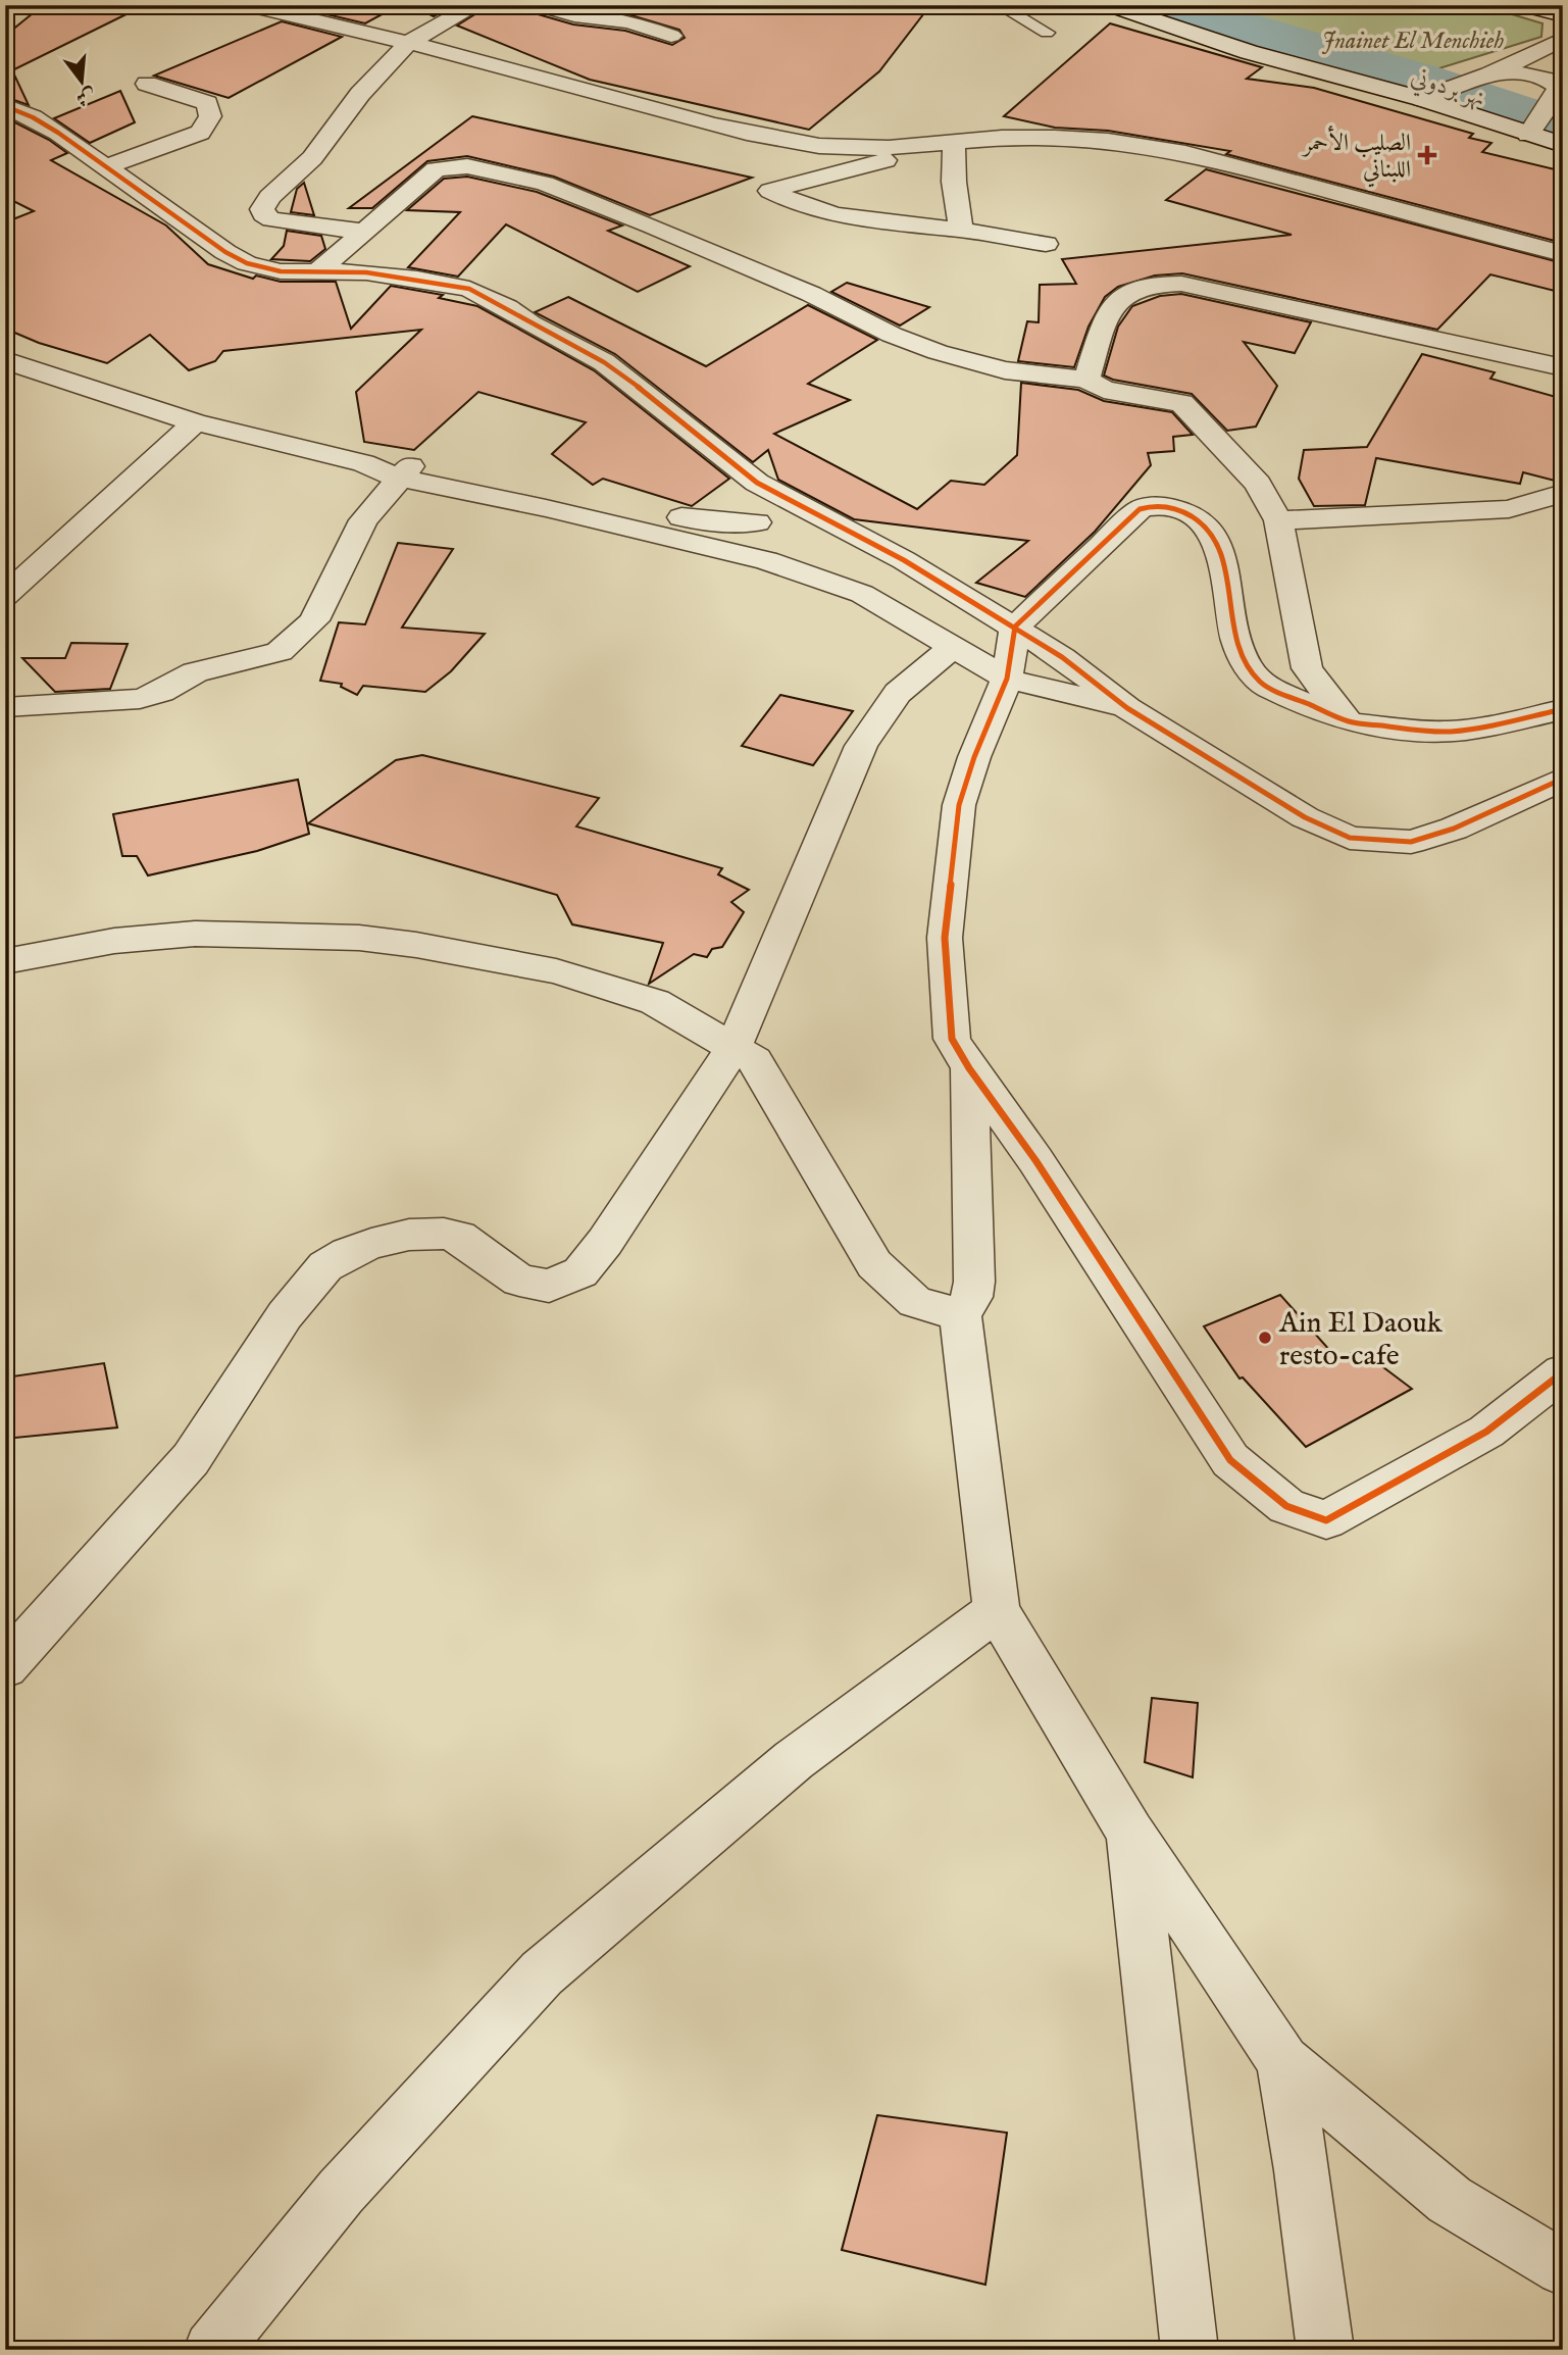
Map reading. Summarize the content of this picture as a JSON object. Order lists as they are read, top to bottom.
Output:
{
  "water": ["نهر بردوني"],
  "parks": ["Jnainet El Menchieh"],
  "places": {
    "health": ["الصليب الأحمر اللبناني"],
    "other": ["Ain El Daouk resto-cafe"]
  },
  "north": "bottom"
}
